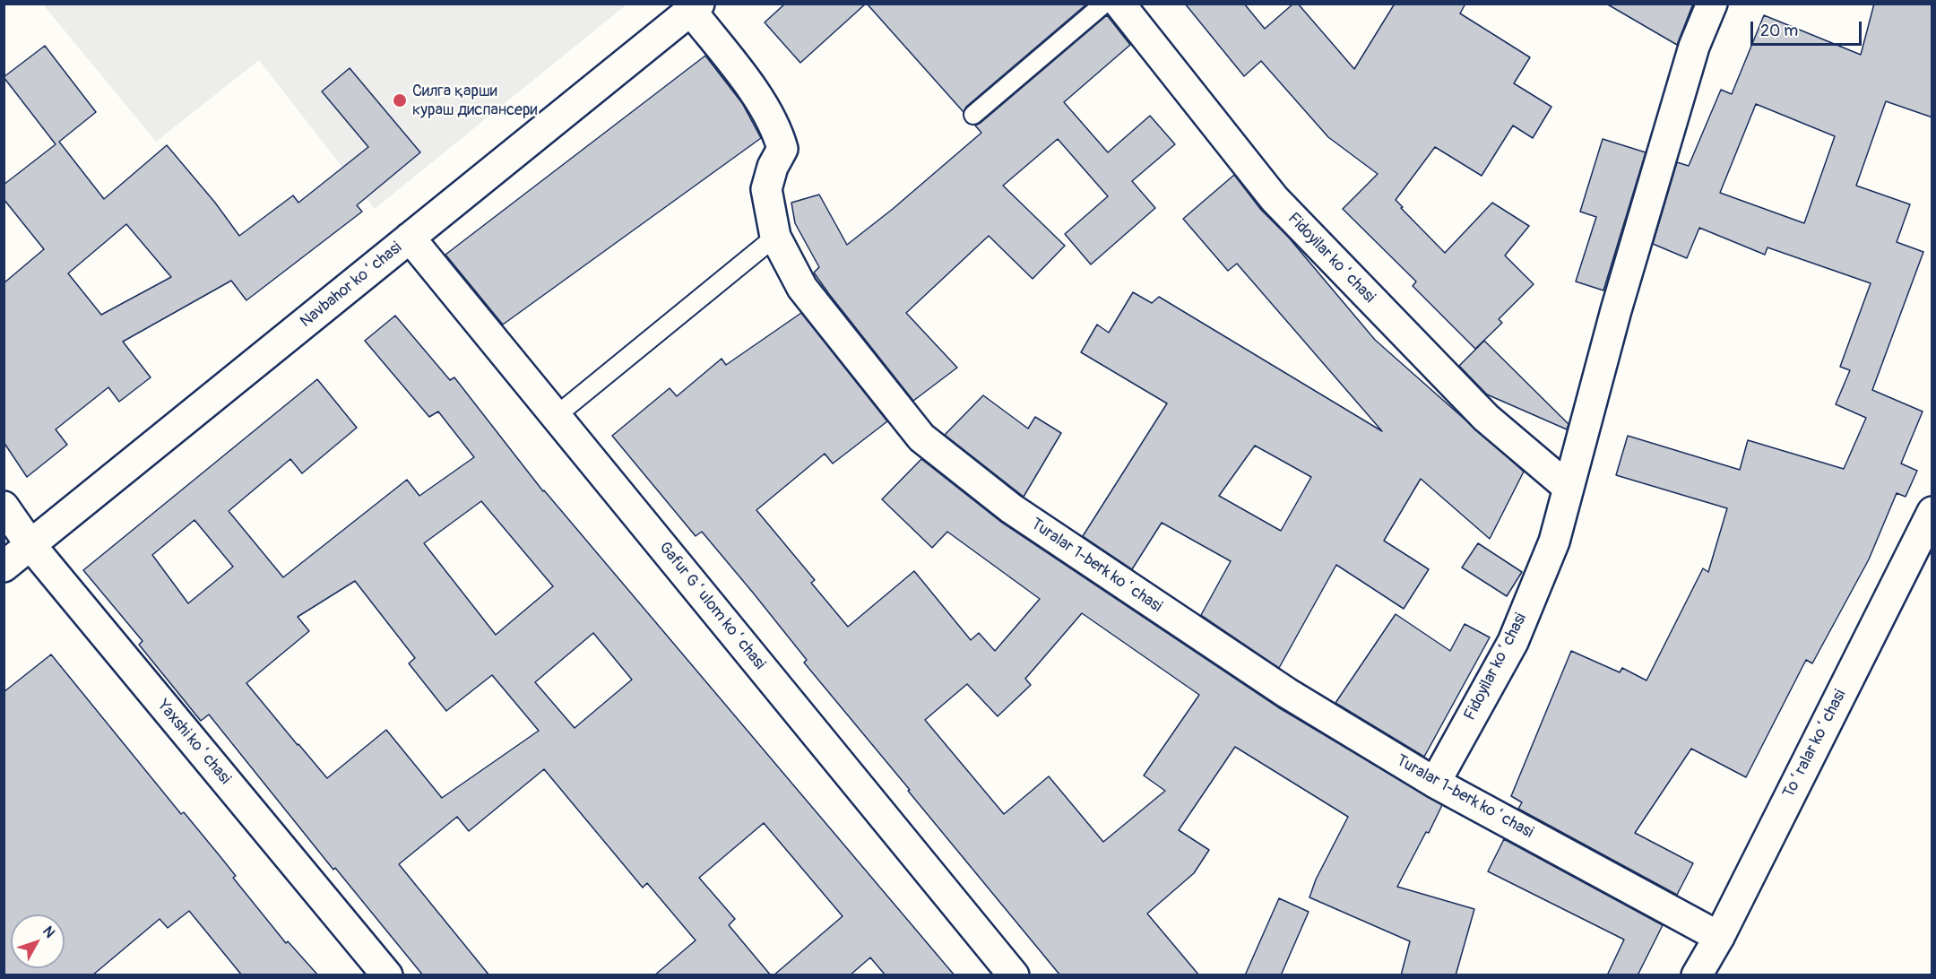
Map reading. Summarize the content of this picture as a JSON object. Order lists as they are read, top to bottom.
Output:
{
  "streets": {
    "street": [
      "Fidoyilar koʻchasi",
      "Navbahor koʻchasi",
      "Turalar 1-berk koʻchasi",
      "Gafur Gʻulom koʻchasi",
      "Yaxshi koʻchasi",
      "Toʻralar koʻchasi"
    ]
  },
  "crossings": [
    ["Fidoyilar koʻchasi", "Turalar 1-berk koʻchasi"],
    ["Navbahor koʻchasi", "Turalar 1-berk koʻchasi"],
    ["Navbahor koʻchasi", "Gafur Gʻulom koʻchasi"],
    ["Navbahor koʻchasi", "Yaxshi koʻchasi"],
    ["Turalar 1-berk koʻchasi", "Toʻralar koʻchasi"]
  ],
  "places": ["Силга қарши кураш диспансери"],
  "scale_bar": "20 m",
  "north": "top right"
}
